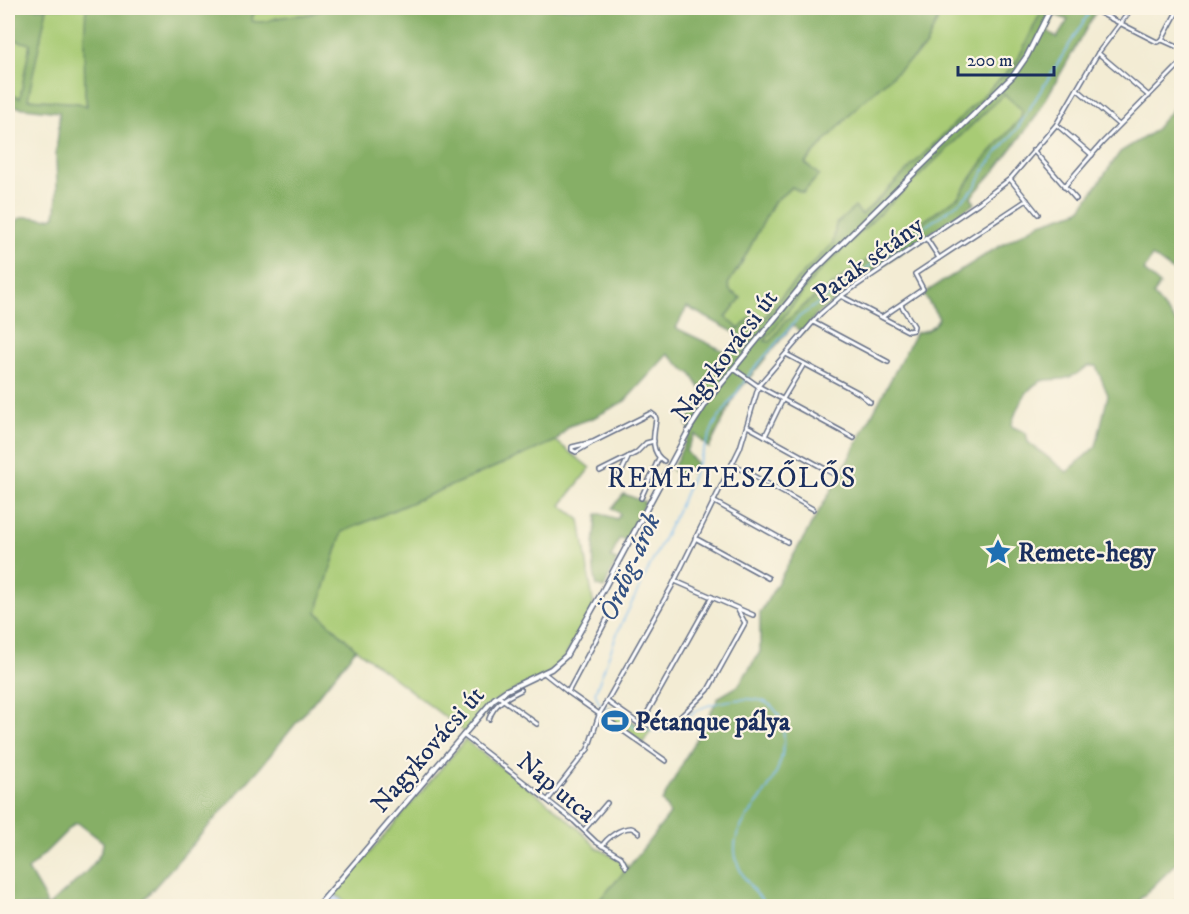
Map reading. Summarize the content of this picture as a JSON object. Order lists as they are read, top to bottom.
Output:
{
  "streets": {
    "street": ["Patak sétány", "Nagykovácsi út", "Nap utca"]
  },
  "crossings": [
    ["Patak sétány", "Nap utca"],
    ["Nagykovácsi út", "Nap utca"]
  ],
  "districts": ["REMETESZŐLŐS"],
  "water": ["Ördög-árok"],
  "places": {
    "place": ["Remete-hegy"],
    "sports": ["Pétanque pálya"]
  },
  "scale_bar": "200 m"
}
